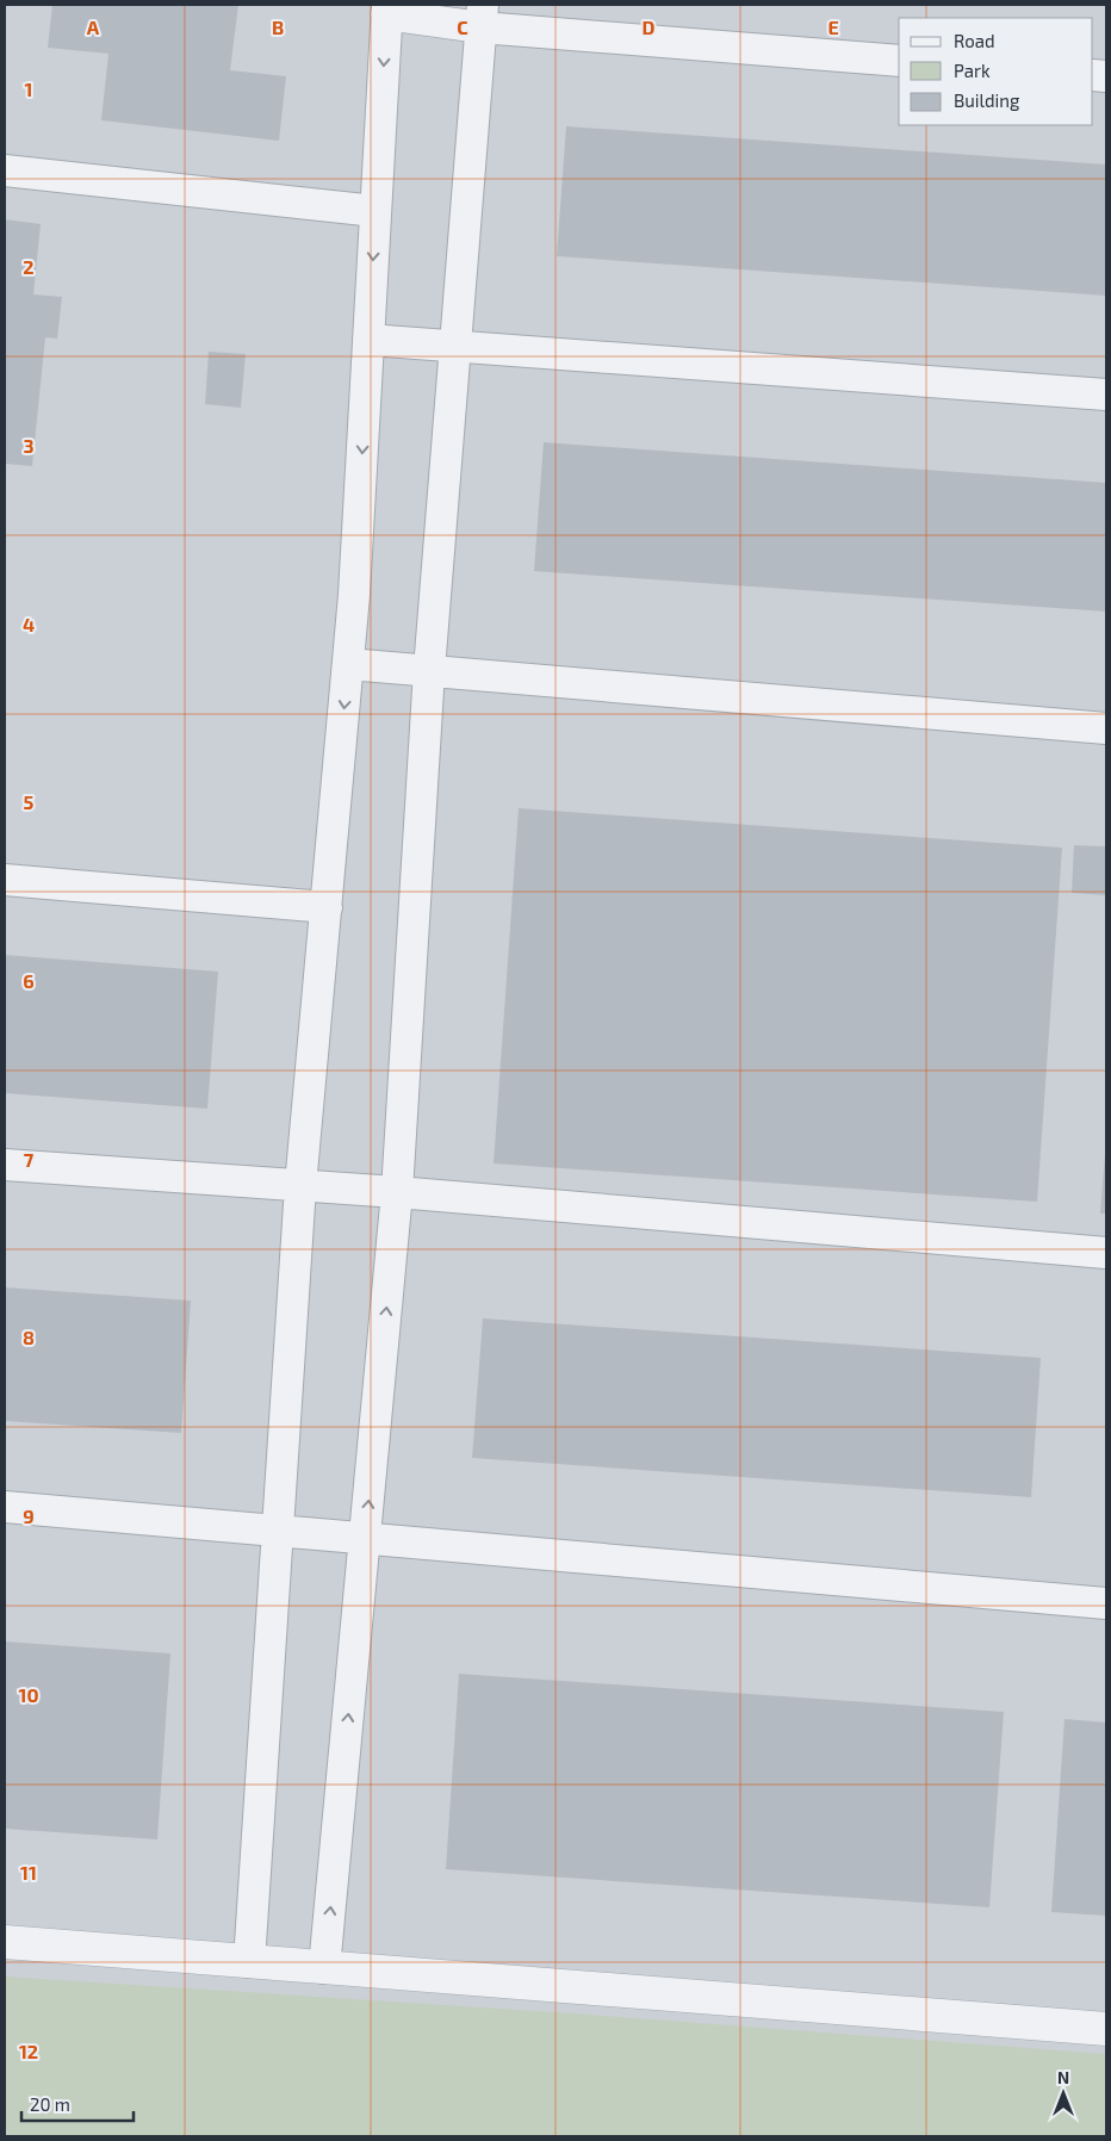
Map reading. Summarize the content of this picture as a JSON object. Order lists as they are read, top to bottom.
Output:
{
  "legend": ["Road", "Park", "Building"],
  "scale_bar": "20 m",
  "north": "top",
  "grid": {
    "columns": [
      "A",
      "B",
      "C",
      "D",
      "E"
    ],
    "rows": [
      "1",
      "2",
      "3",
      "4",
      "5",
      "6",
      "7",
      "8",
      "9",
      "10",
      "11",
      "12"
    ]
  }
}
